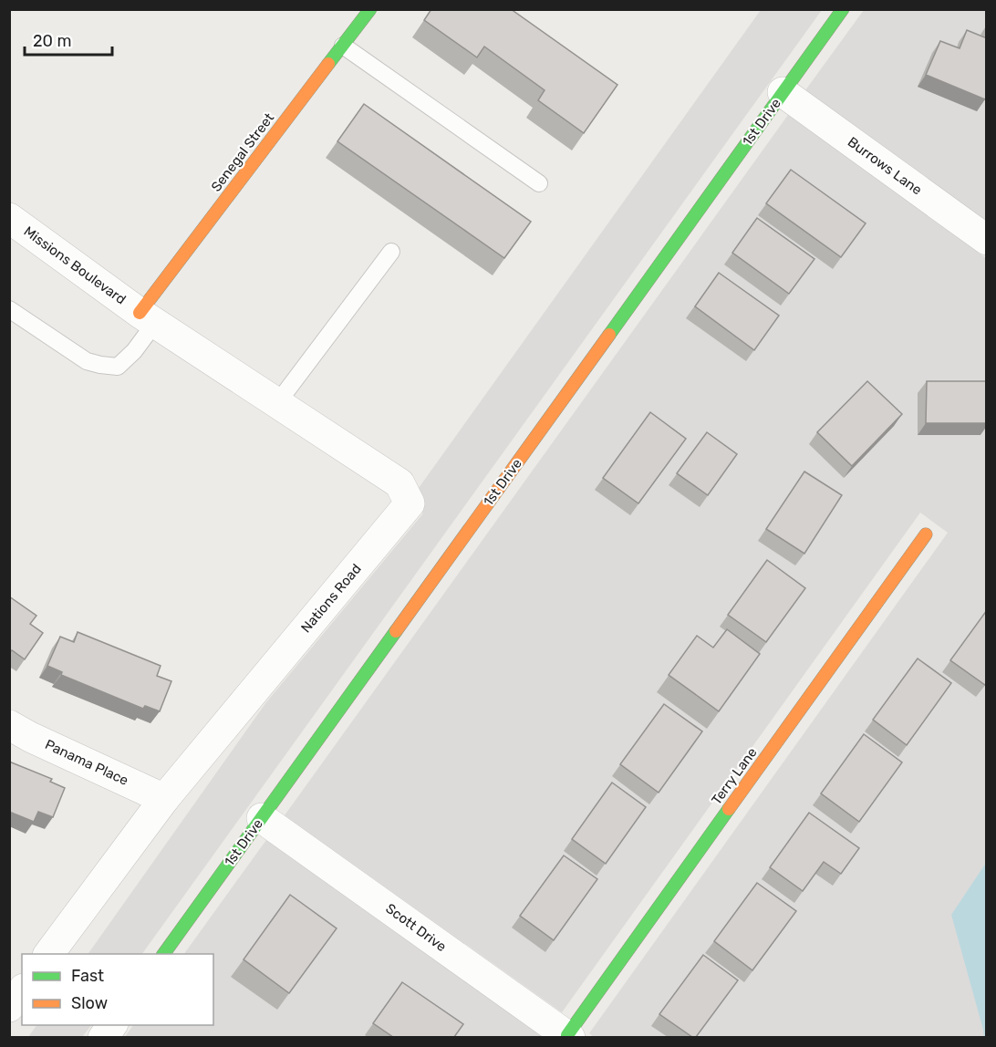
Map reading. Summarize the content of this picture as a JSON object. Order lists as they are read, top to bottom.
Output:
{
  "streets": {
    "street": [
      "1st Drive",
      "Senegal Street",
      "Burrows Lane",
      "Missions Boulevard",
      "Nations Road",
      "Panama Place",
      "Terry Lane",
      "Scott Drive"
    ]
  },
  "crossings": [
    ["1st Drive", "Burrows Lane"],
    ["1st Drive", "Scott Drive"],
    ["Senegal Street", "Missions Boulevard"],
    ["Senegal Street", "Nations Road"],
    ["Missions Boulevard", "Nations Road"],
    ["Nations Road", "Panama Place"],
    ["Terry Lane", "Scott Drive"]
  ],
  "legend": ["Fast", "Slow"],
  "scale_bar": "20 m"
}
